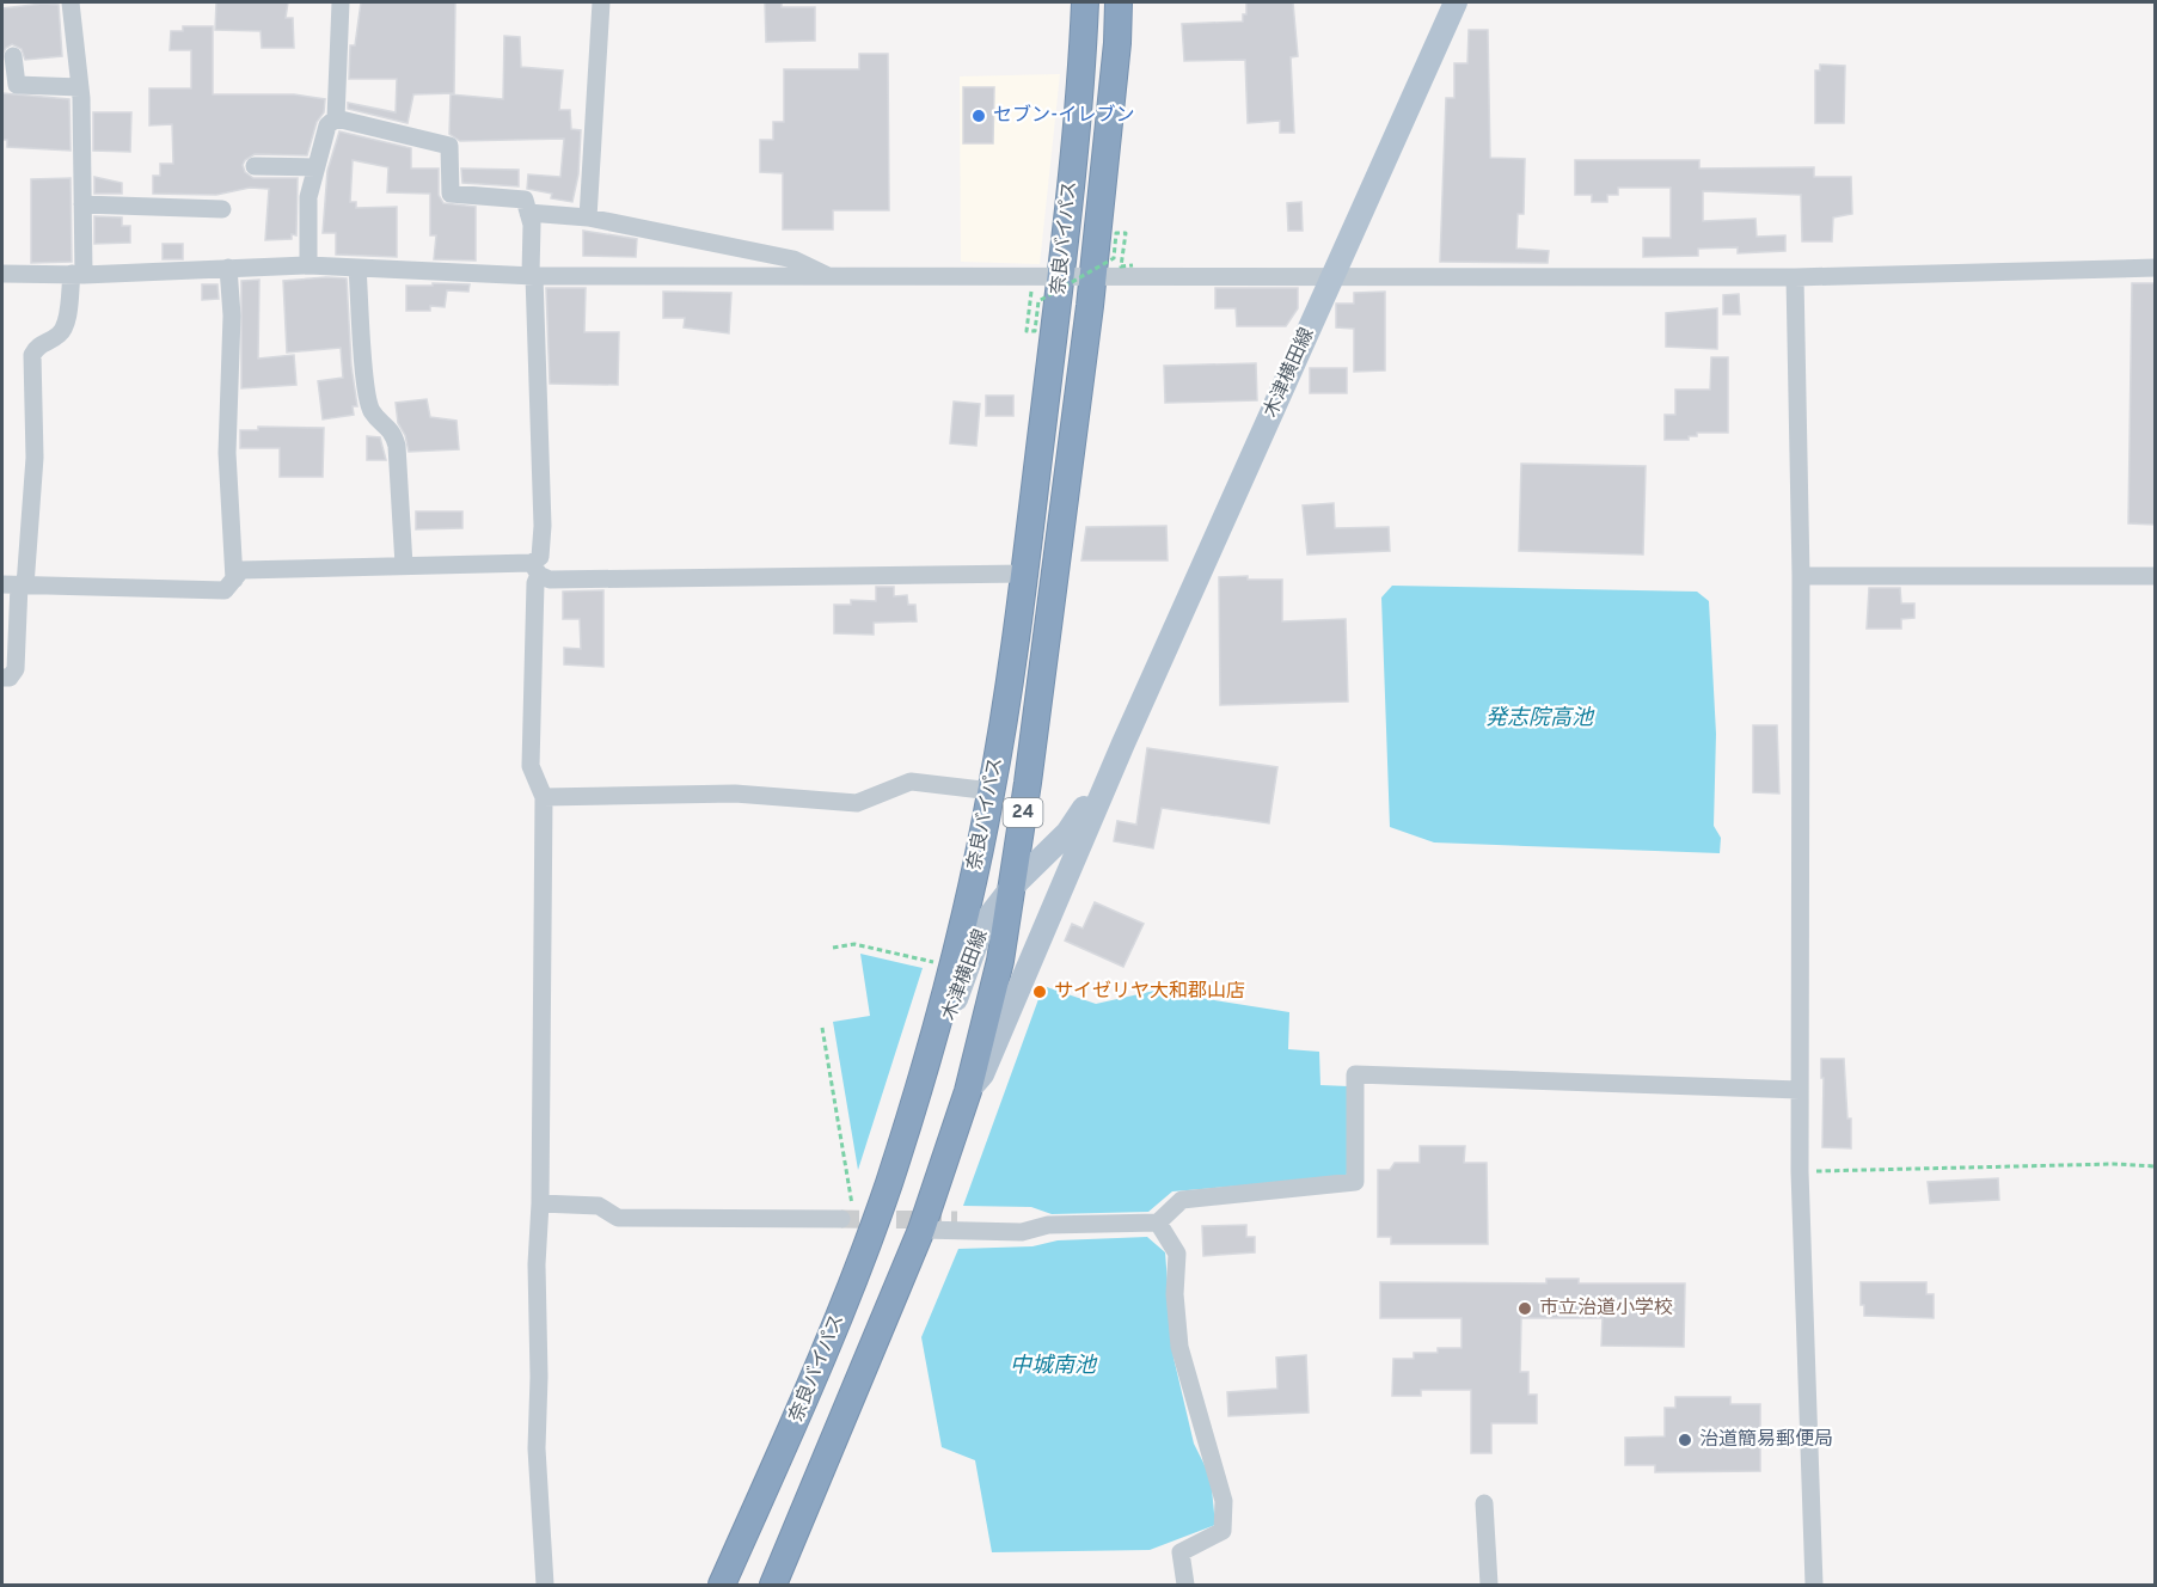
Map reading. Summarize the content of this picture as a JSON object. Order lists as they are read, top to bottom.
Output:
{
  "streets": {
    "highway": ["奈良バイパス", "24"],
    "main road": ["木津横田線"]
  },
  "crossings": [
    ["奈良バイパス", "木津横田線"]
  ],
  "water": ["発志院高池", "中城南池"],
  "places": [
    "セブン-イレブン",
    "サイゼリヤ大和郡山店",
    "市立治道小学校",
    "治道簡易郵便局"
  ]
}
